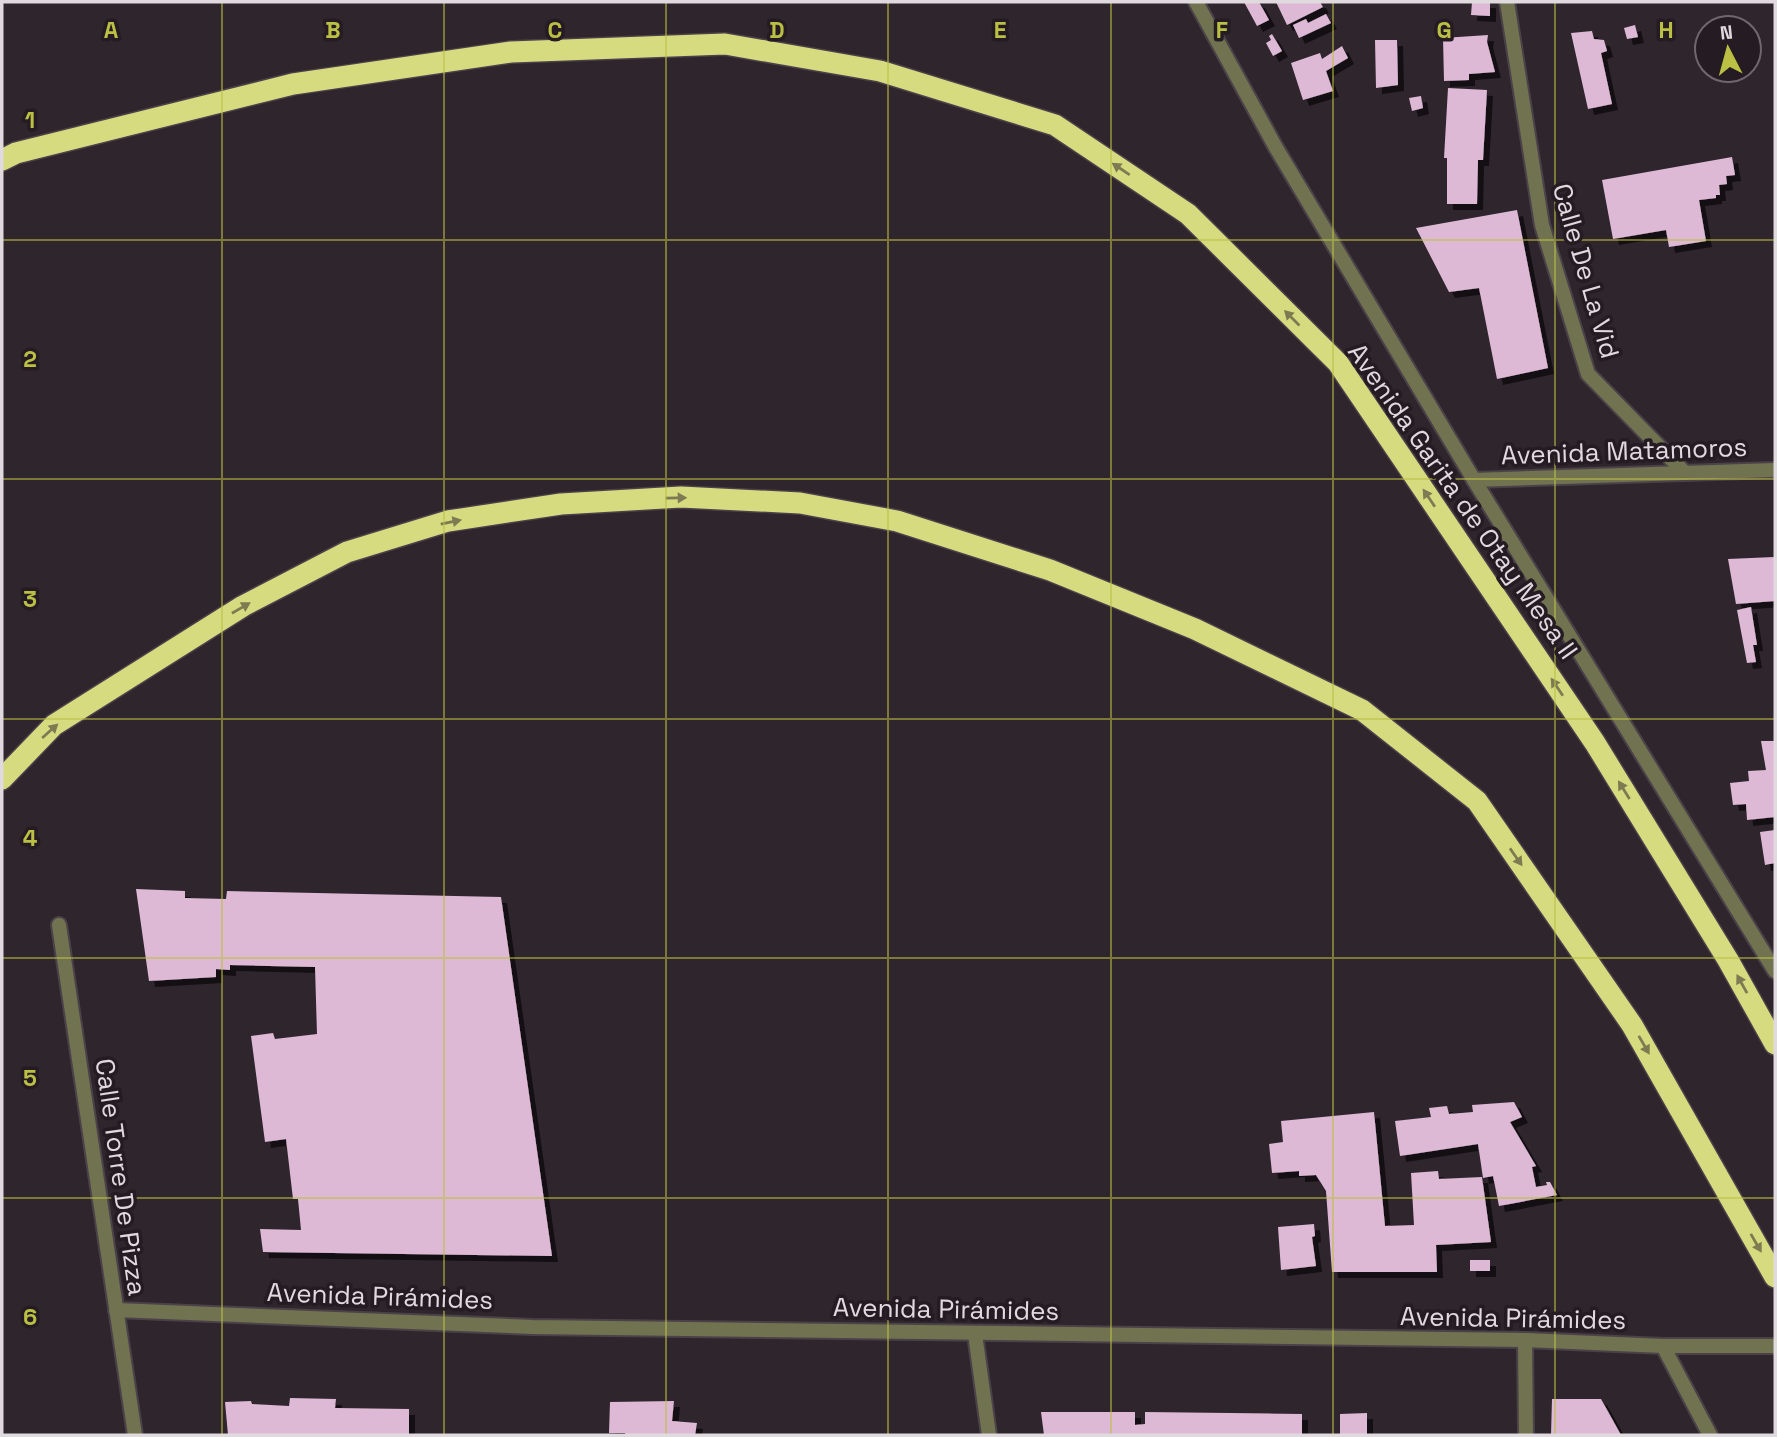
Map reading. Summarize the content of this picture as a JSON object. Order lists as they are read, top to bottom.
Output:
{
  "streets": {
    "highway": ["Avenida Garita de Otay Mesa II"],
    "street": [
      "Calle De La Vid",
      "Avenida Matamoros",
      "Calle Torre De Pizza",
      "Avenida Pirámides"
    ]
  },
  "crossings": [
    ["Calle De La Vid", "Avenida Matamoros"],
    ["Calle Torre De Pizza", "Avenida Pirámides"]
  ],
  "one_way": ["Avenida Garita de Otay Mesa II"],
  "north": "top",
  "grid": {
    "columns": [
      "A",
      "B",
      "C",
      "D",
      "E",
      "F",
      "G",
      "H"
    ],
    "rows": [
      "1",
      "2",
      "3",
      "4",
      "5",
      "6"
    ]
  }
}
